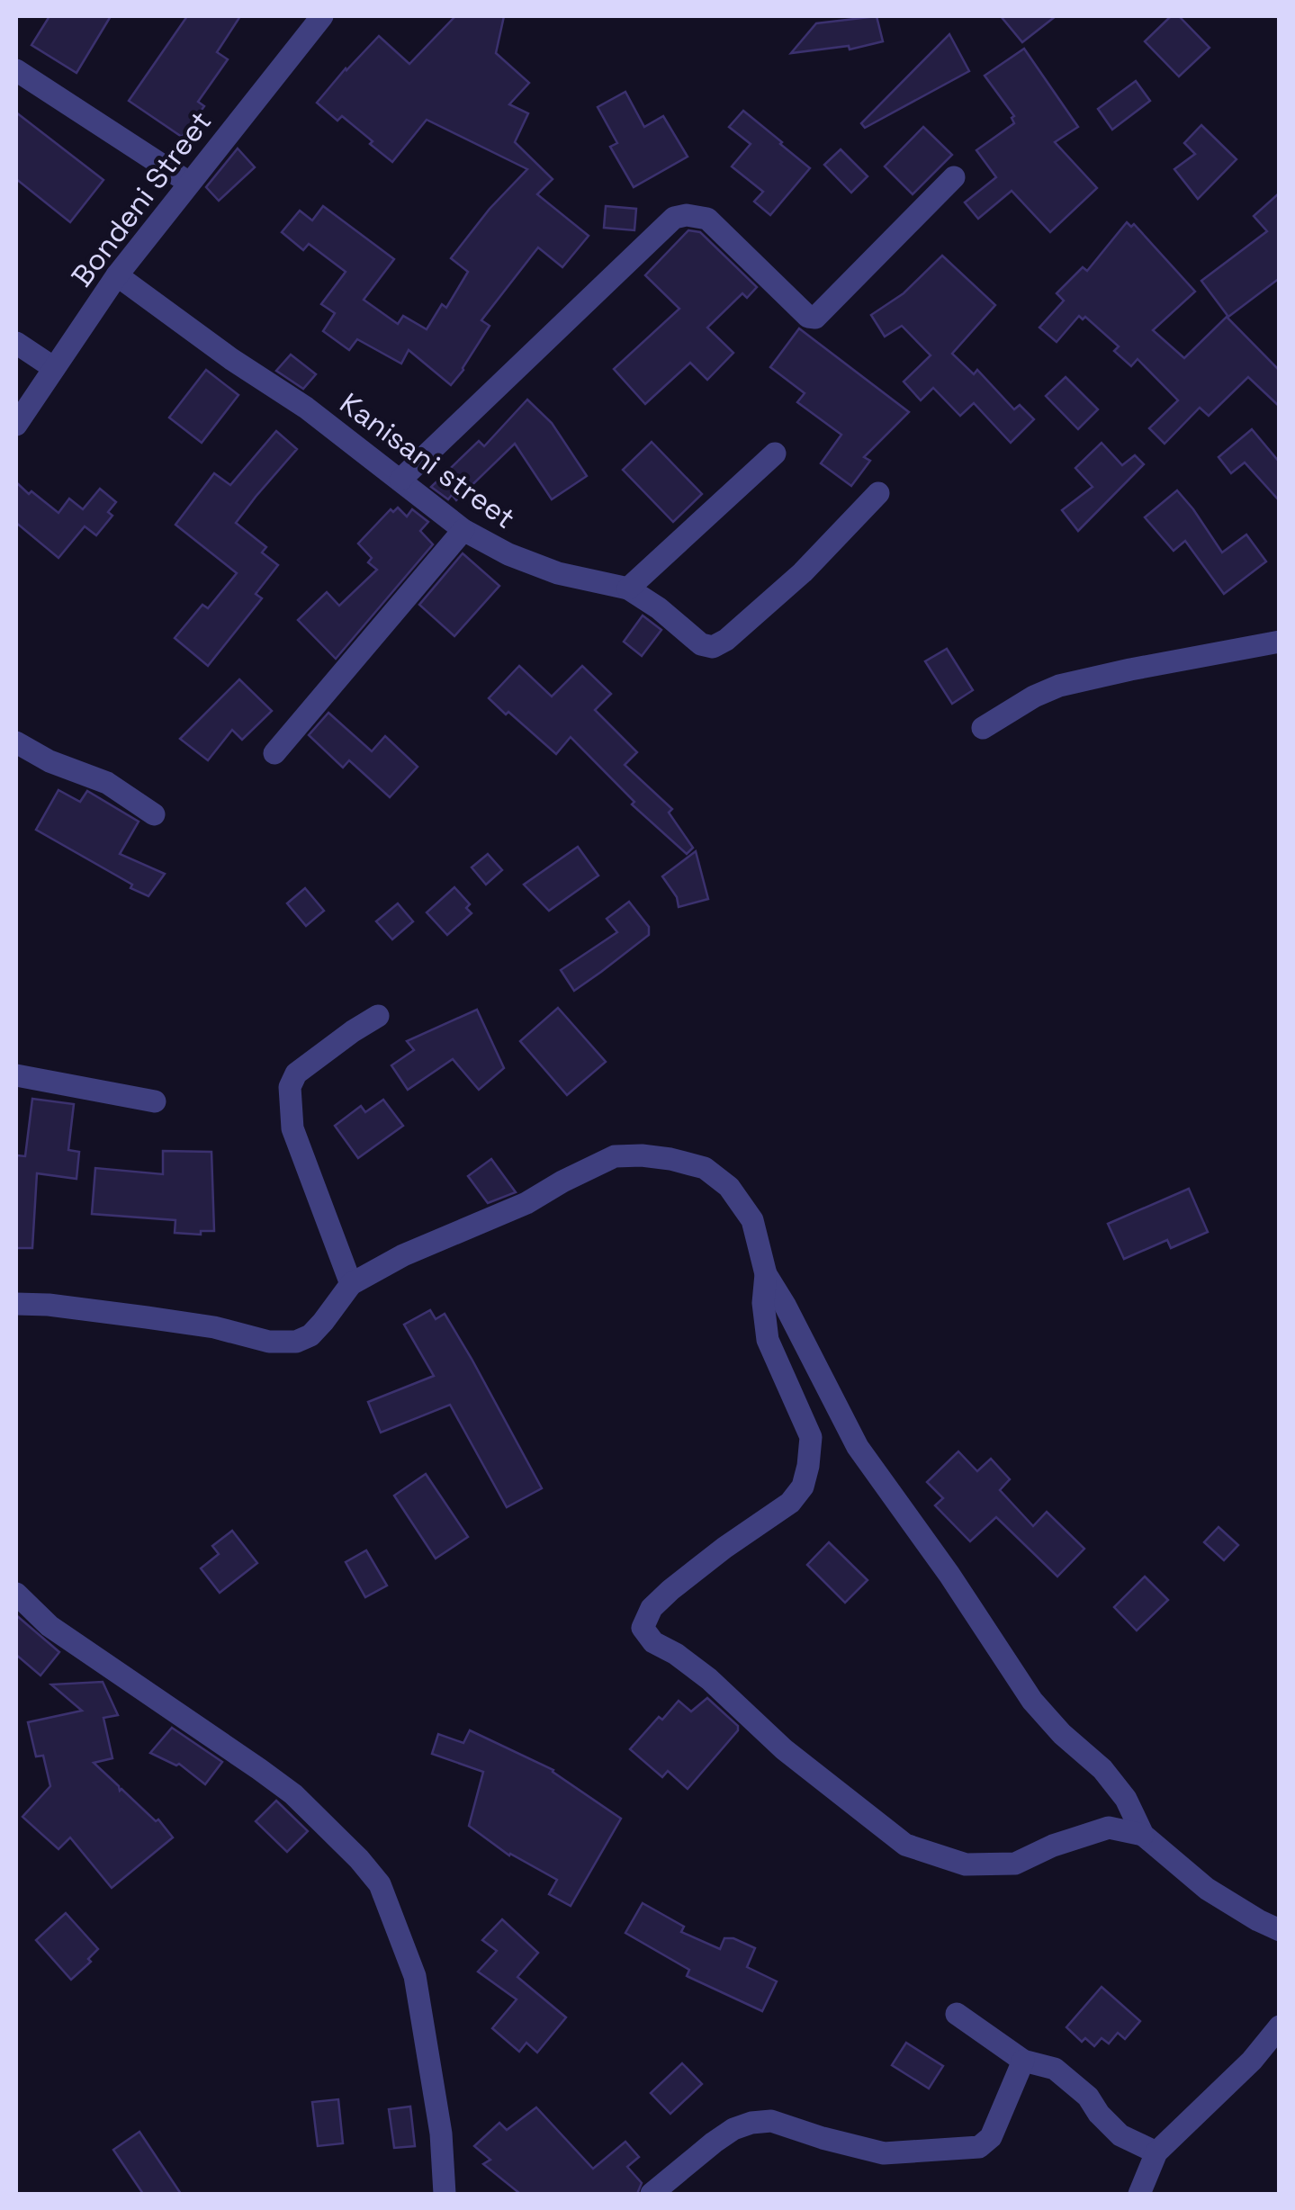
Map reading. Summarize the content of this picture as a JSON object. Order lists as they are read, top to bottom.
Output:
{
  "streets": {
    "street": ["Bondeni Street", "Kanisani street"]
  },
  "crossings": [
    ["Bondeni Street", "Kanisani street"]
  ]
}
